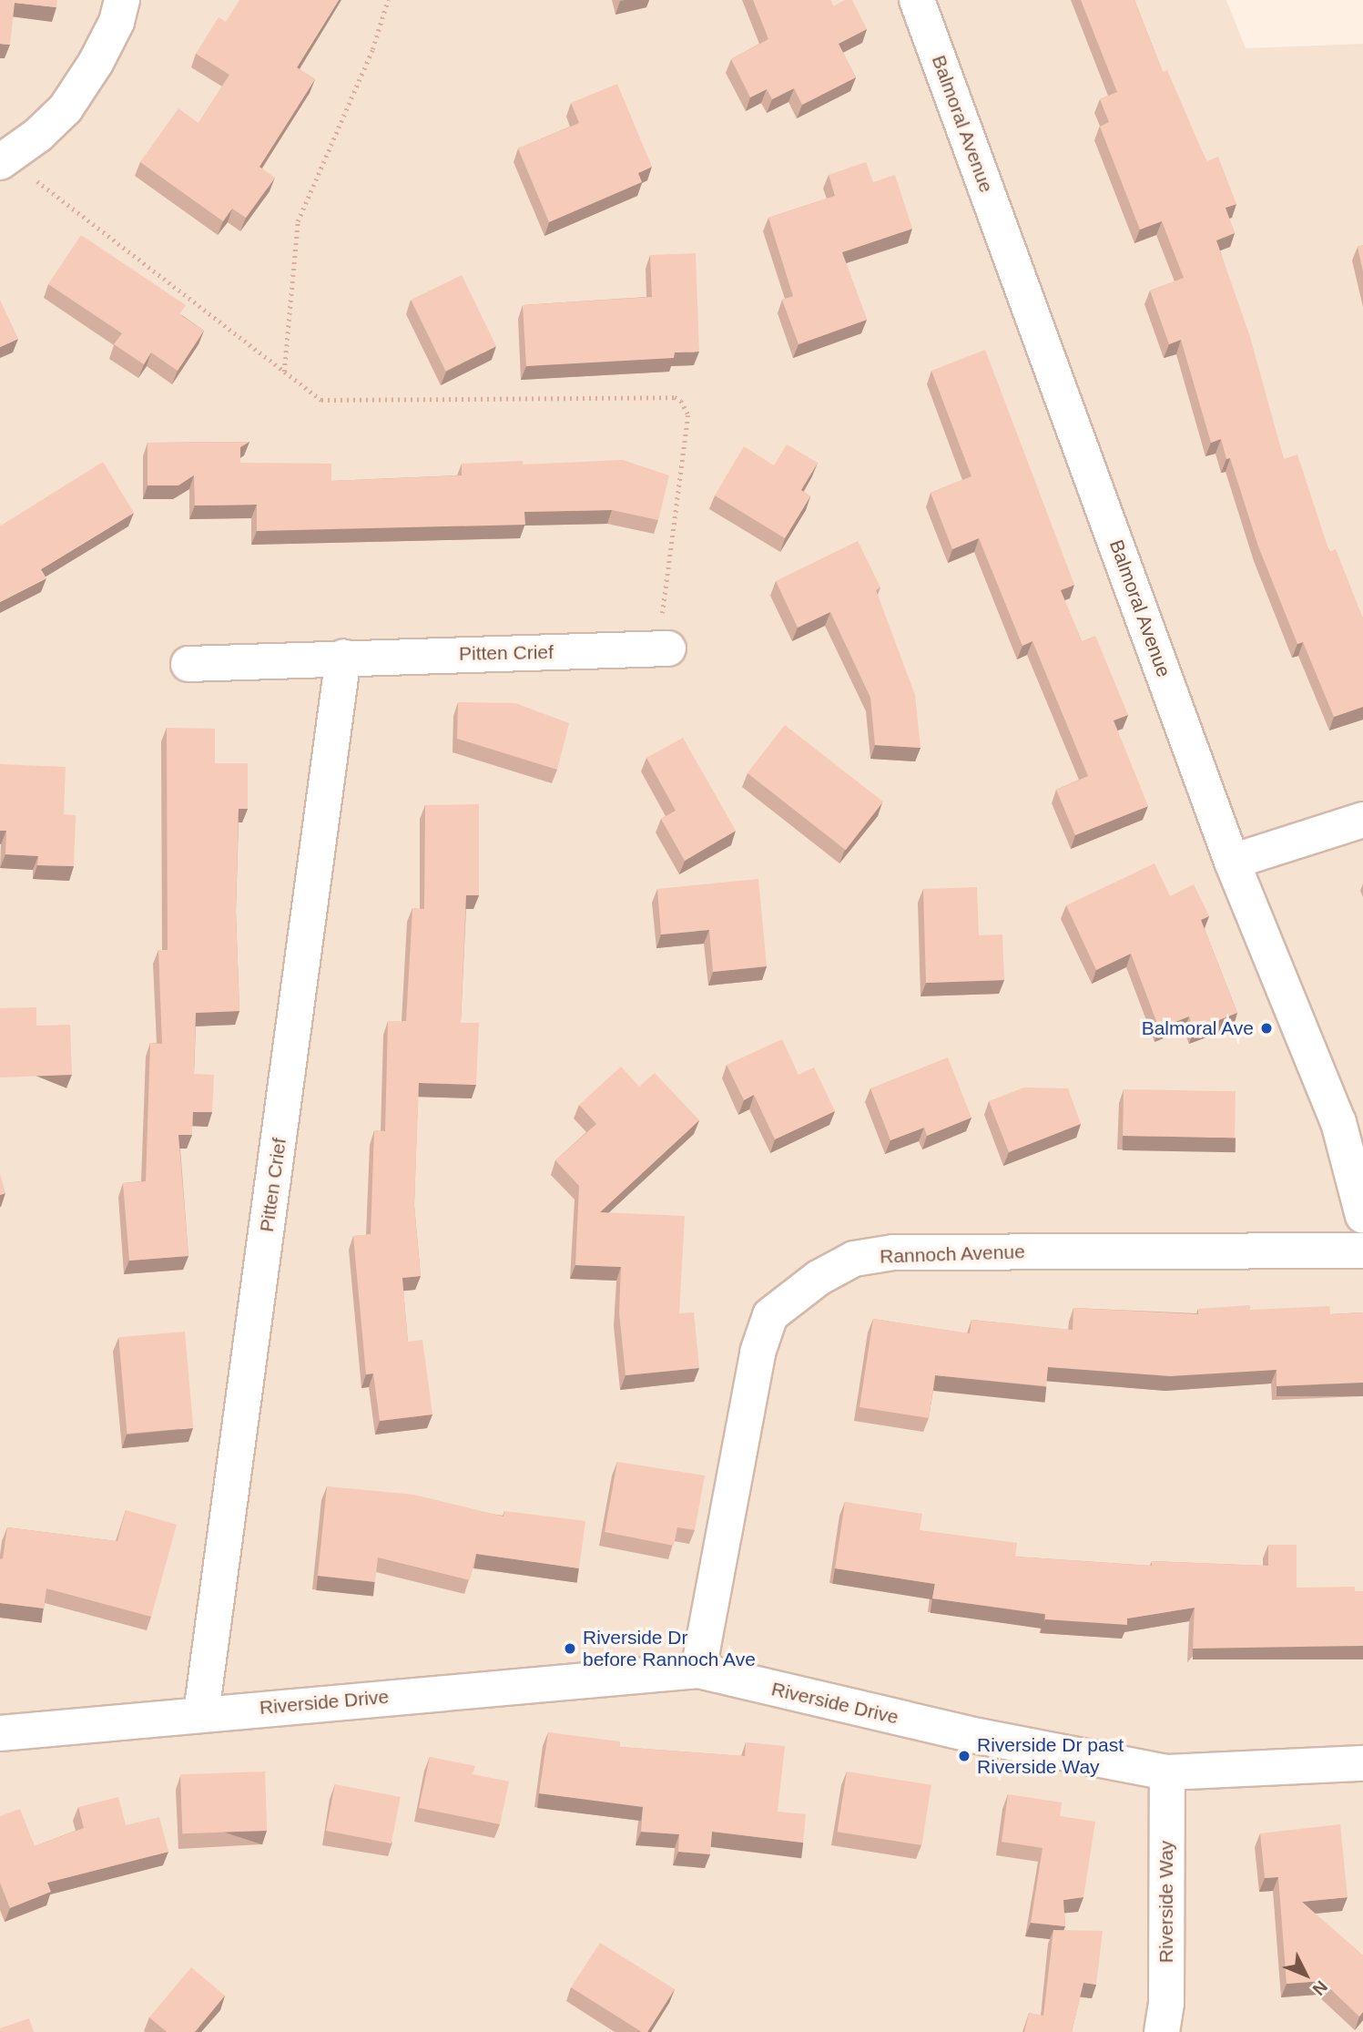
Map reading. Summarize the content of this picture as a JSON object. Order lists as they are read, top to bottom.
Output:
{
  "streets": {
    "street": [
      "Balmoral Avenue",
      "Pitten Crief",
      "Rannoch Avenue",
      "Riverside Drive",
      "Riverside Way"
    ]
  },
  "crossings": [
    ["Pitten Crief", "Riverside Drive"],
    ["Rannoch Avenue", "Riverside Drive"],
    ["Riverside Drive", "Riverside Way"]
  ],
  "places": ["Balmoral Ave", "Riverside Dr before Rannoch Ave", "Riverside Dr past Riverside Way"],
  "north": "bottom right"
}
